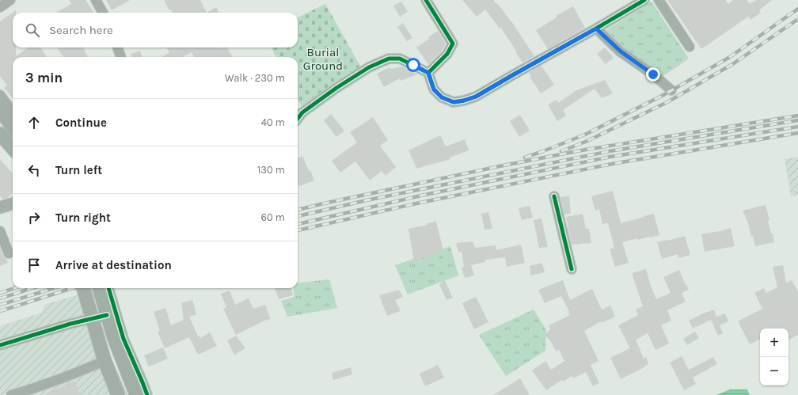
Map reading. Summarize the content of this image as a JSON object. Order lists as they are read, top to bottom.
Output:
{
  "parks": ["Burial Ground"],
  "page": {
    "search": "Search here",
    "heading": ["3 min", "Walk · 230 m"],
    "list": [
      ["Continue", "40 m"],
      ["Turn left", "130 m"],
      ["Turn right", "60 m"],
      "Arrive at destination"
    ],
    "map_buttons": ["+", "−"]
  }
}
